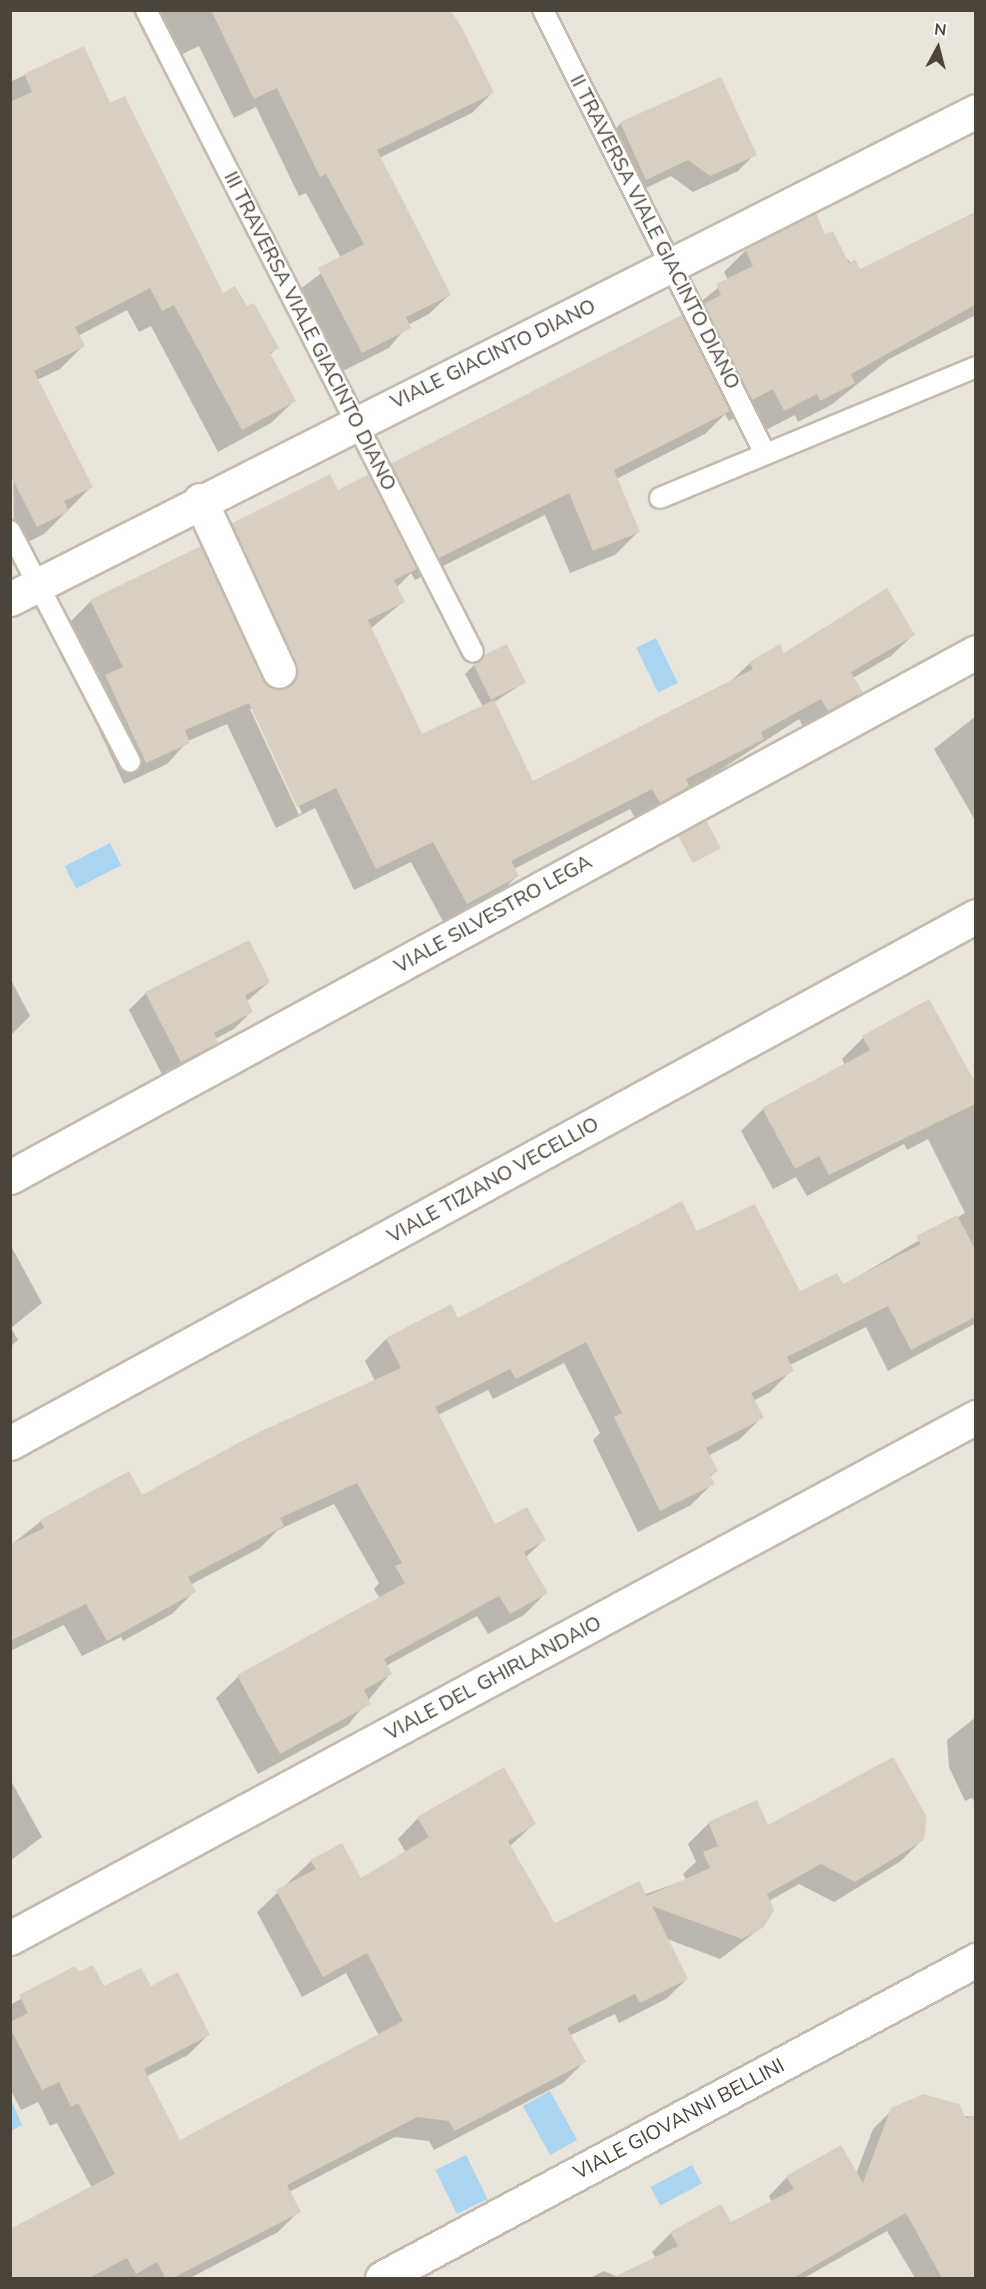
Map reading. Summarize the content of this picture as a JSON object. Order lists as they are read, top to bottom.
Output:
{
  "streets": {
    "street": [
      "VIALE GIACINTO DIANO",
      "VIALE SILVESTRO LEGA",
      "VIALE TIZIANO VECELLIO",
      "VIALE DEL GHIRLANDAIO",
      "VIALE GIOVANNI BELLINI"
    ],
    "lane": ["II TRAVERSA VIALE GIACINTO DIANO", "III TRAVERSA VIALE GIACINTO DIANO"]
  },
  "crossings": [
    ["II TRAVERSA VIALE GIACINTO DIANO", "VIALE GIACINTO DIANO"],
    ["III TRAVERSA VIALE GIACINTO DIANO", "VIALE GIACINTO DIANO"]
  ],
  "north": "top"
}
